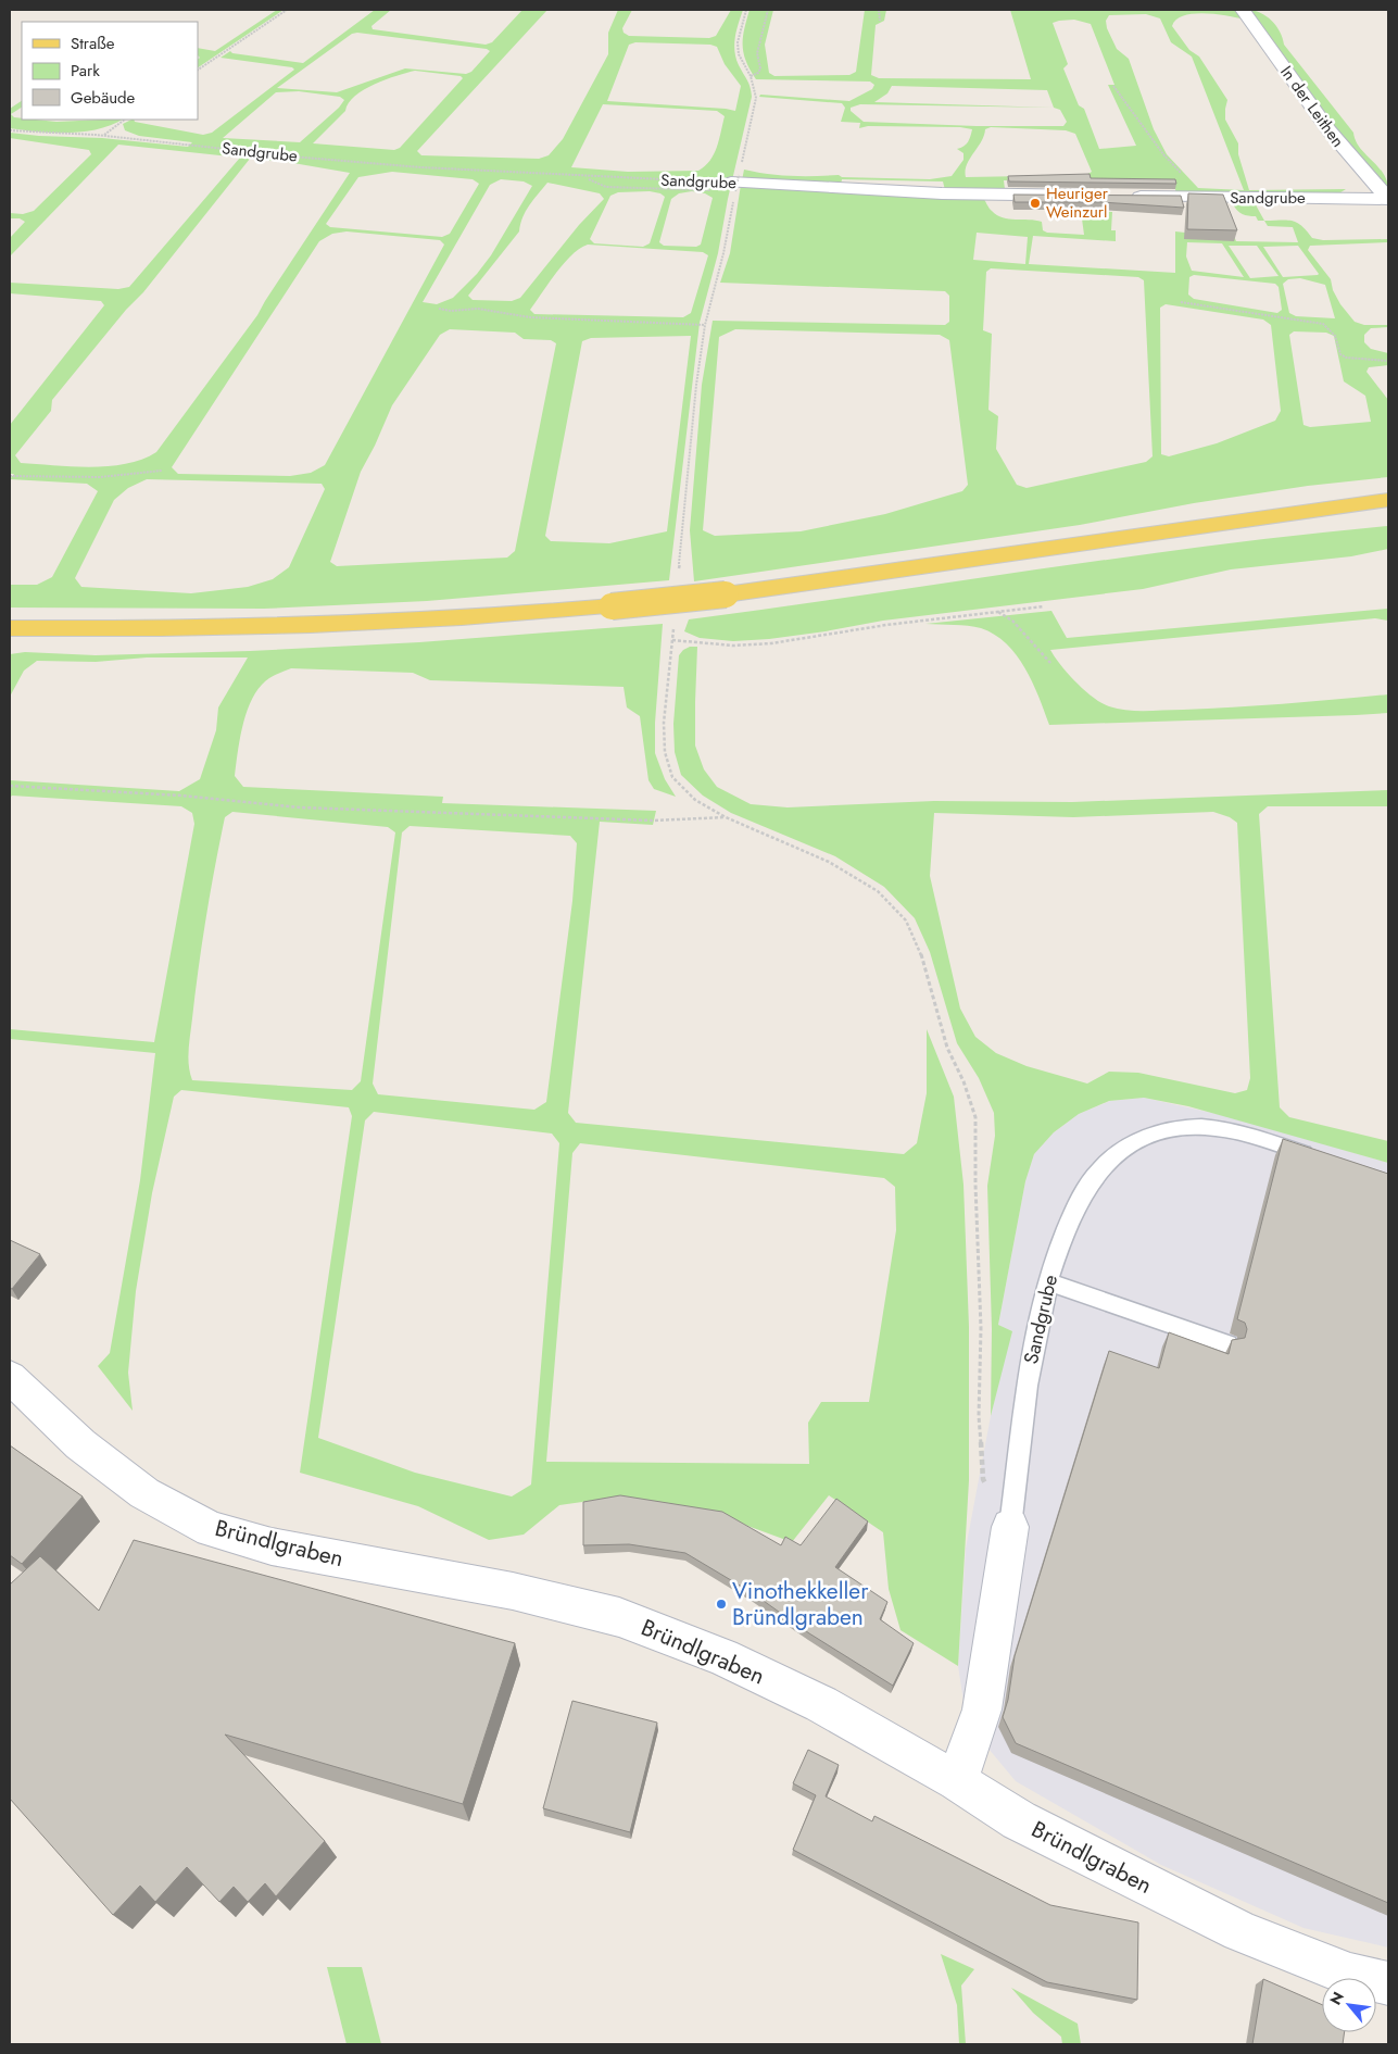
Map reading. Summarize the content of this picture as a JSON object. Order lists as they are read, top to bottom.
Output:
{
  "streets": {
    "street": ["In der Leithen", "Sandgrube", "Bründlgraben"]
  },
  "crossings": [
    ["In der Leithen", "Sandgrube"],
    ["Sandgrube", "Bründlgraben"]
  ],
  "places": ["Heuriger Weinzurl", "Vinothekkeller Bründlgraben"],
  "legend": ["Straße", "Park", "Gebäude"],
  "north": "top left"
}
